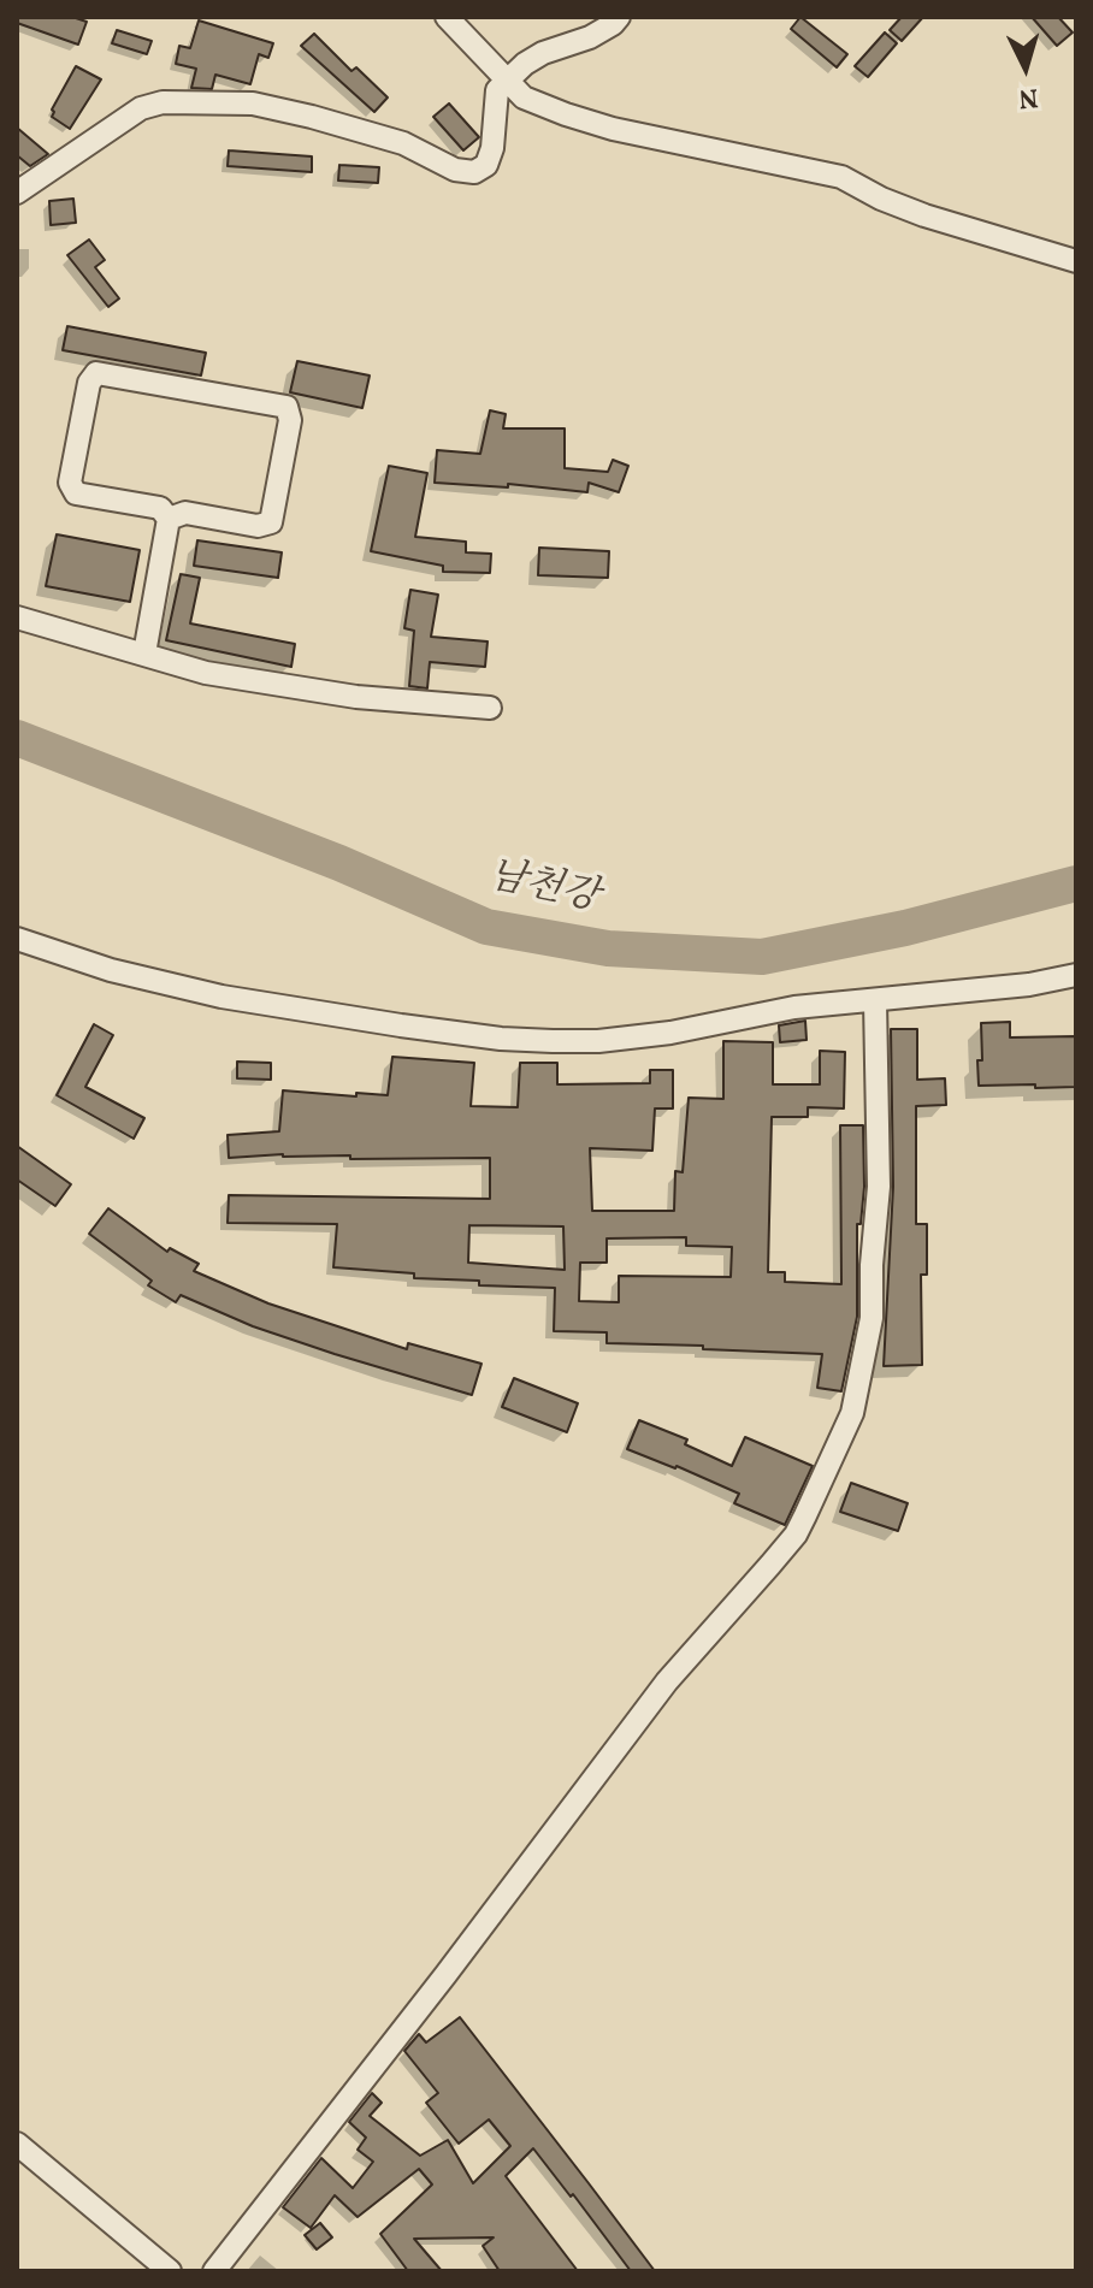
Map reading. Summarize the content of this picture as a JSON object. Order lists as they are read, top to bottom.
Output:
{
  "water": ["남천강"],
  "north": "bottom"
}
